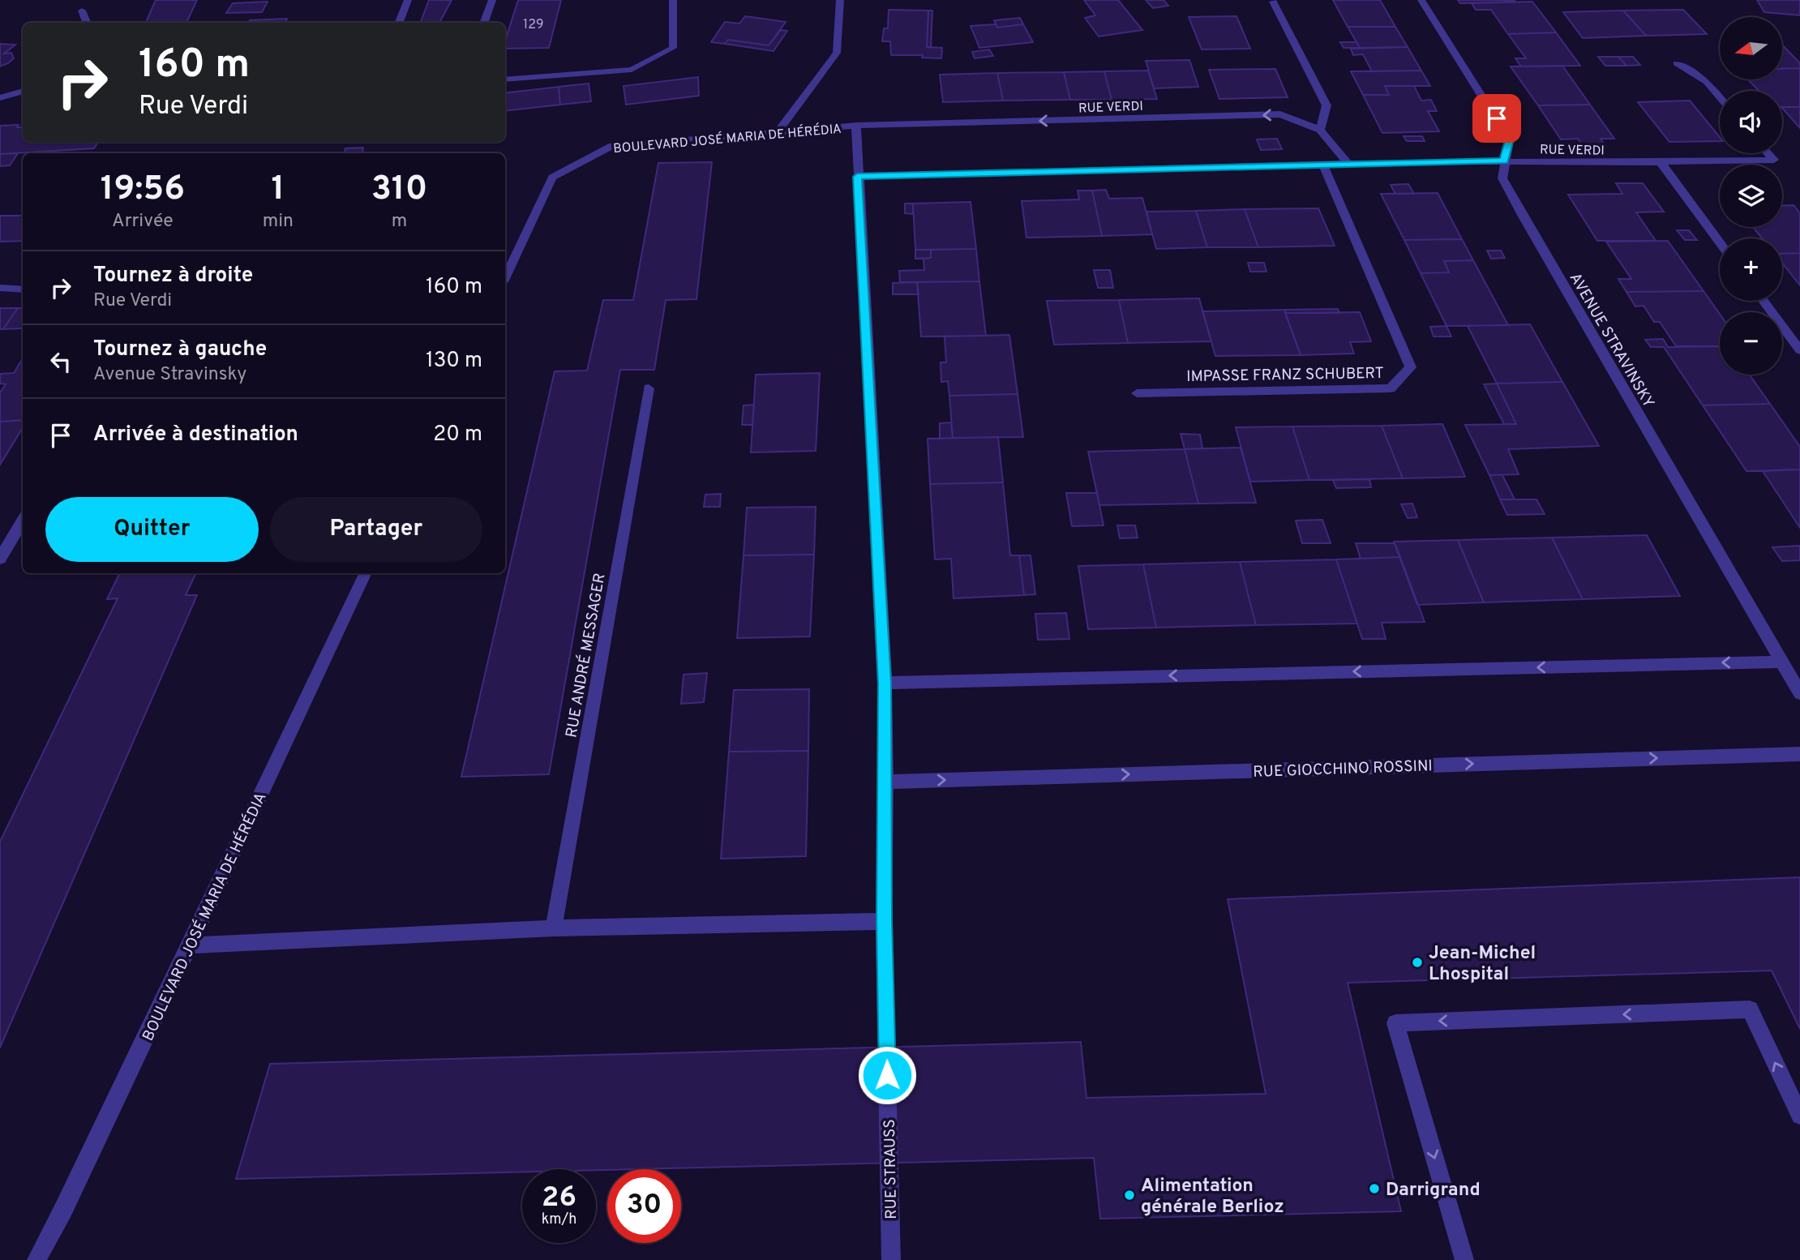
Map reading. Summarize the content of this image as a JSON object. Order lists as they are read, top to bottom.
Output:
{
  "streets": {
    "street": [
      "RUE VERDI",
      "BOULEVARD JOSÉ MARIA DE HÉRÉDIA",
      "AVENUE STRAVINSKY",
      "IMPASSE FRANZ SCHUBERT",
      "RUE ANDRÉ MESSAGER",
      "RUE GIOCCHINO ROSSINI",
      "RUE STRAUSS"
    ]
  },
  "crossings": [
    ["RUE VERDI", "BOULEVARD JOSÉ MARIA DE HÉRÉDIA"],
    ["RUE VERDI", "AVENUE STRAVINSKY"],
    ["RUE VERDI", "IMPASSE FRANZ SCHUBERT"],
    ["RUE VERDI", "RUE STRAUSS"],
    ["BOULEVARD JOSÉ MARIA DE HÉRÉDIA", "RUE STRAUSS"],
    ["RUE GIOCCHINO ROSSINI", "RUE STRAUSS"]
  ],
  "places": ["Jean-Michel Lhospital", "Darrigrand", "Alimentation générale Berlioz"],
  "house_numbers": ["129"],
  "north": "left",
  "page": {
    "map_buttons": ["+", "−"],
    "turn": ["160 m", "Rue Verdi"],
    "eta": [
      "19:56",
      "Arrivée",
      "1",
      "min",
      "310",
      "m"
    ],
    "list": [
      {
        "name": "Tournez à droite",
        "note": "Rue Verdi",
        "value": "160 m"
      },
      {
        "name": "Tournez à gauche",
        "note": "Avenue Stravinsky",
        "value": "130 m"
      },
      {
        "name": "Arrivée à destination",
        "value": "20 m"
      }
    ],
    "buttons": ["Quitter", "Partager"],
    "speed": "26 km/h",
    "limit": "30"
  }
}
